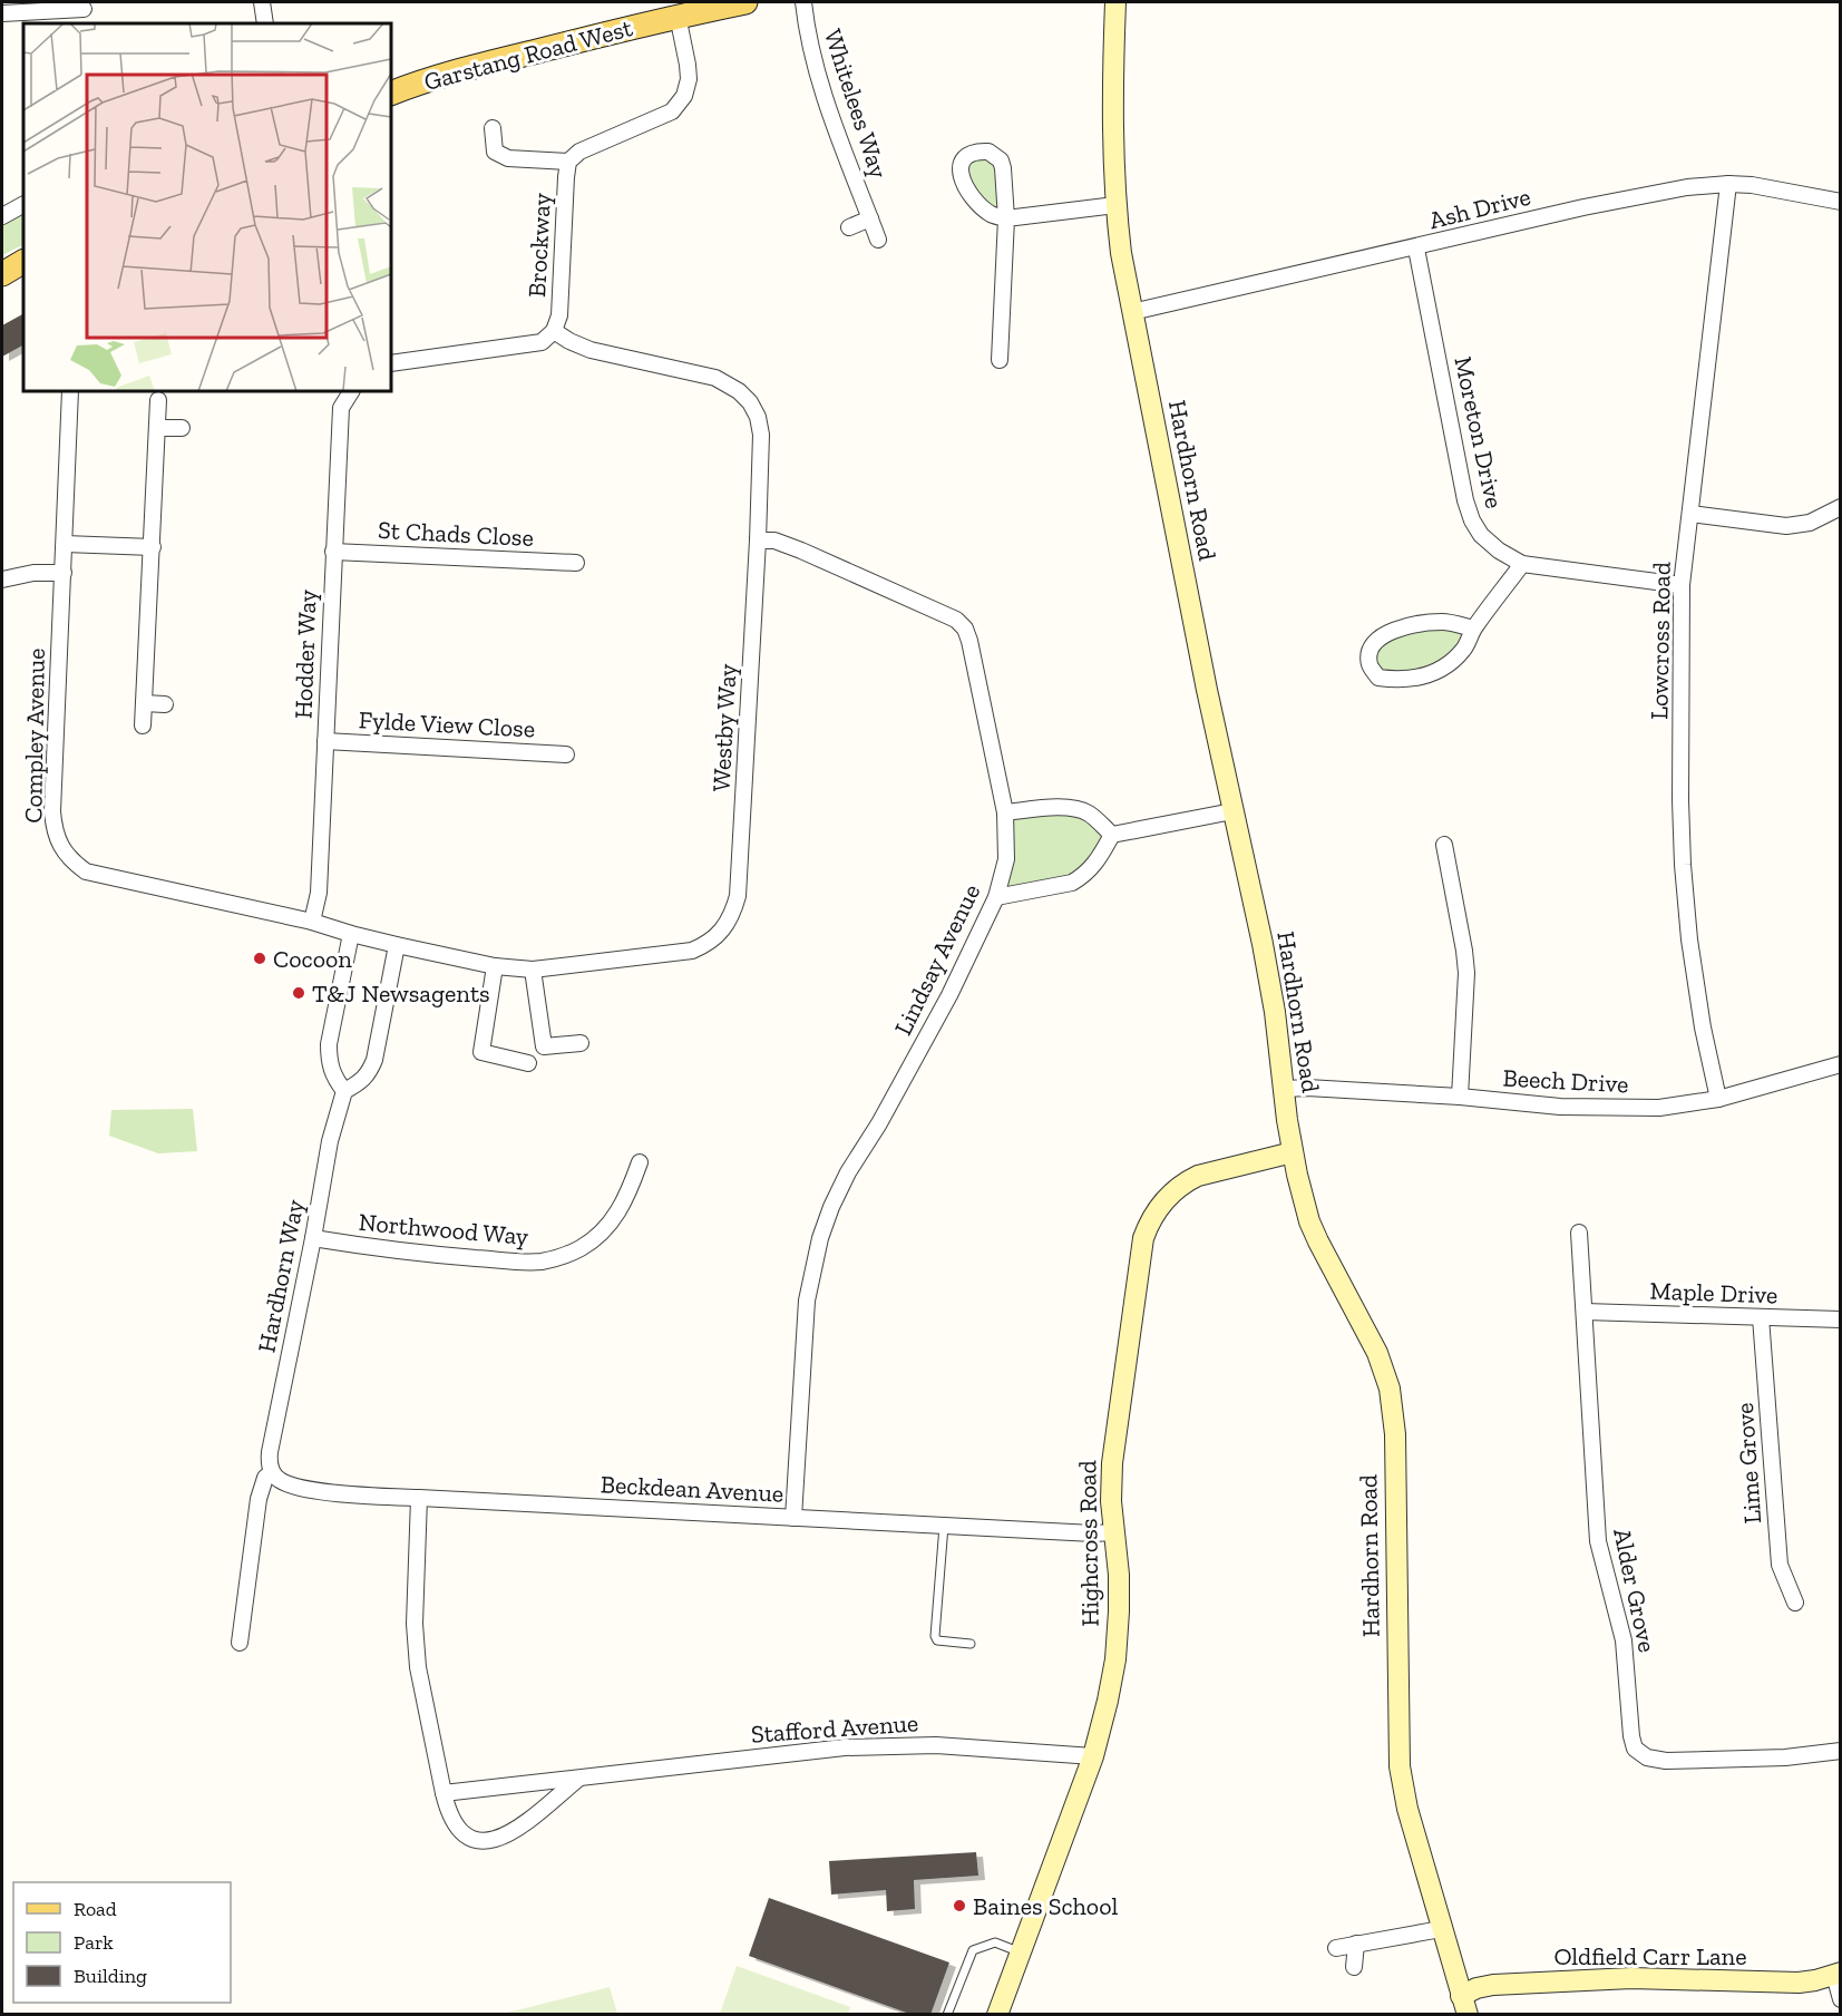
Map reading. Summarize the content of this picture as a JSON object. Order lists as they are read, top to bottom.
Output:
{
  "streets": {
    "main road": ["Garstang Road West"],
    "street": [
      "Whitelees Way",
      "Ash Drive",
      "Brockway",
      "Moreton Drive",
      "Hardhorn Road",
      "St Chads Close",
      "Lowcross Road",
      "Hodder Way",
      "Fylde View Close",
      "Westby Way",
      "Compley Avenue",
      "Lindsay Avenue",
      "Beech Drive",
      "Northwood Way",
      "Hardhorn Way",
      "Maple Drive",
      "Lime Grove",
      "Beckdean Avenue",
      "Highcross Road",
      "Alder Grove",
      "Stafford Avenue",
      "Oldfield Carr Lane"
    ]
  },
  "crossings": [
    ["Garstang Road West", "Brockway"],
    ["Ash Drive", "Moreton Drive"],
    ["Ash Drive", "Hardhorn Road"],
    ["Ash Drive", "Lowcross Road"],
    ["Brockway", "Westby Way"],
    ["Moreton Drive", "Lowcross Road"],
    ["Hardhorn Road", "Beech Drive"],
    ["Hardhorn Road", "Highcross Road"],
    ["Hardhorn Road", "Oldfield Carr Lane"],
    ["St Chads Close", "Hodder Way"],
    ["Lowcross Road", "Beech Drive"],
    ["Hodder Way", "Fylde View Close"],
    ["Hodder Way", "Compley Avenue"],
    ["Westby Way", "Compley Avenue"],
    ["Westby Way", "Lindsay Avenue"],
    ["Lindsay Avenue", "Beckdean Avenue"],
    ["Northwood Way", "Hardhorn Way"],
    ["Hardhorn Way", "Beckdean Avenue"],
    ["Maple Drive", "Lime Grove"],
    ["Maple Drive", "Alder Grove"],
    ["Beckdean Avenue", "Highcross Road"],
    ["Highcross Road", "Stafford Avenue"]
  ],
  "places": ["Cocoon", "T&J Newsagents", "Baines School"],
  "legend": ["Road", "Park", "Building"]
}
